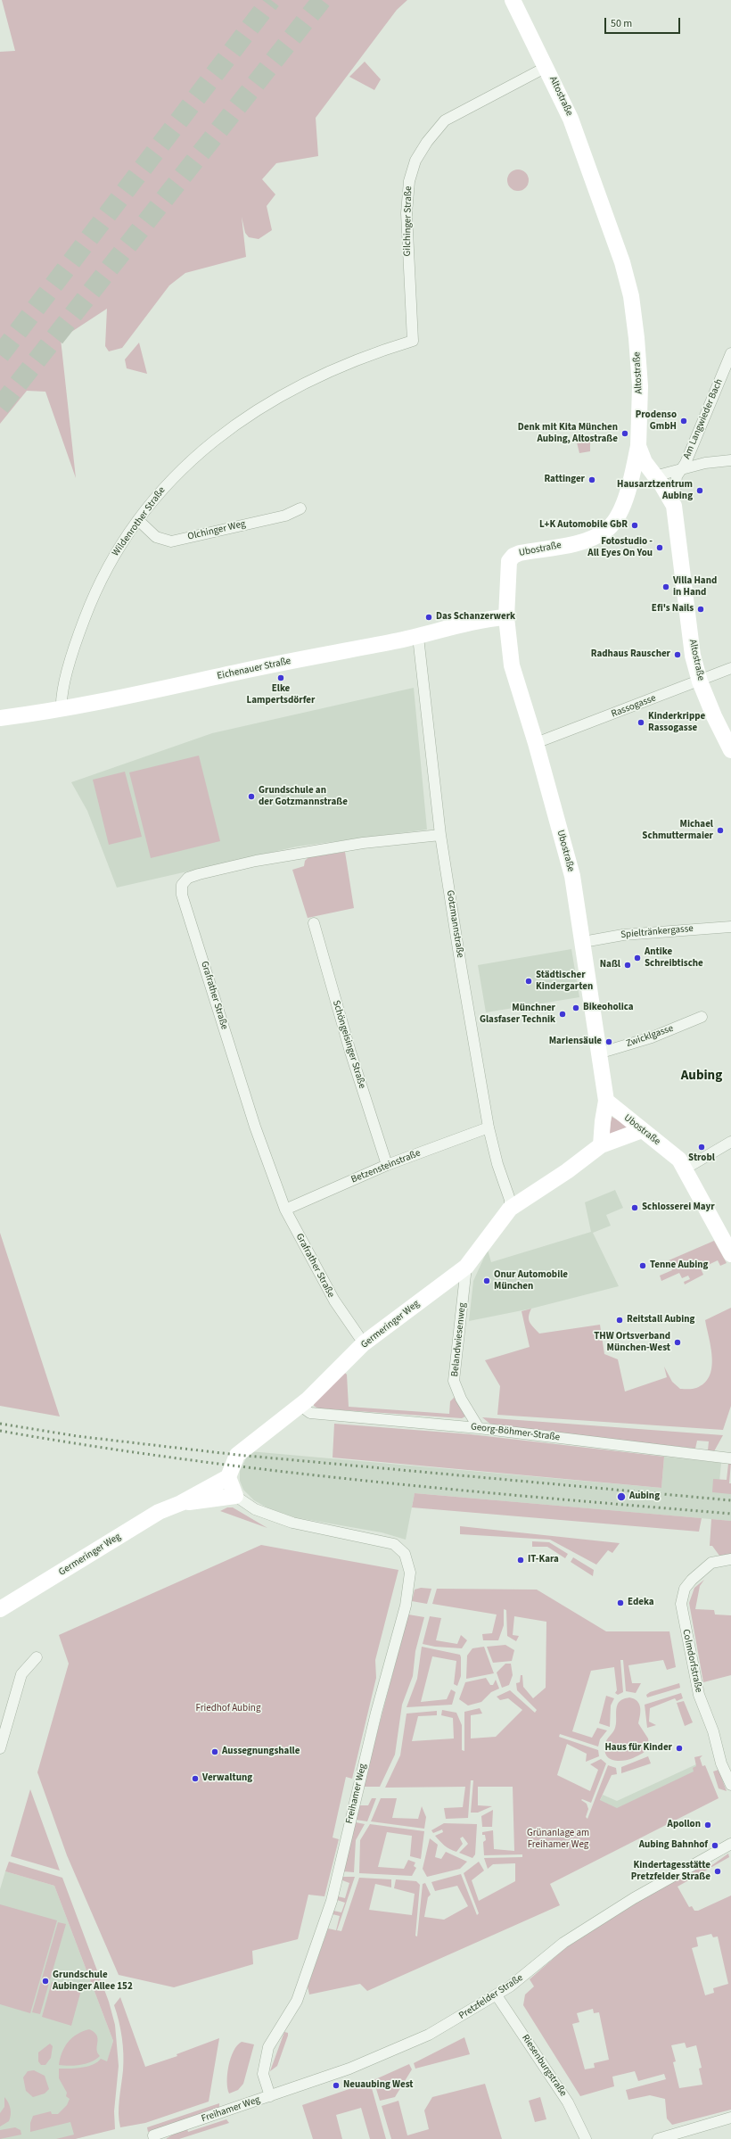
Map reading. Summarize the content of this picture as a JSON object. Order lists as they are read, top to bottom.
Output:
{
  "streets": {
    "street": [
      "Altostraße",
      "Gilchinger Straße",
      "Am Langwieder Bach",
      "Wildenrother Straße",
      "Olchinger Weg",
      "Ubostraße",
      "Eichenauer Straße",
      "Rassogasse",
      "Gotzmannstraße",
      "Spieltränkergasse",
      "Grafrather Straße",
      "Zwicklgasse",
      "Schöngeisinger Straße",
      "Betzensteinstraße",
      "Germeringer Weg",
      "Belandwiesenweg",
      "Georg-Böhmer-Straße",
      "Colmdorfstraße",
      "Freihamer Weg",
      "Pretzfelder Straße",
      "Riesenburgstraße"
    ]
  },
  "crossings": [
    ["Altostraße", "Gilchinger Straße"],
    ["Altostraße", "Am Langwieder Bach"],
    ["Altostraße", "Ubostraße"],
    ["Altostraße", "Rassogasse"],
    ["Gilchinger Straße", "Wildenrother Straße"],
    ["Wildenrother Straße", "Olchinger Weg"],
    ["Wildenrother Straße", "Eichenauer Straße"],
    ["Ubostraße", "Eichenauer Straße"],
    ["Ubostraße", "Rassogasse"],
    ["Ubostraße", "Spieltränkergasse"],
    ["Ubostraße", "Zwicklgasse"],
    ["Ubostraße", "Germeringer Weg"],
    ["Eichenauer Straße", "Gotzmannstraße"],
    ["Gotzmannstraße", "Grafrather Straße"],
    ["Gotzmannstraße", "Betzensteinstraße"],
    ["Gotzmannstraße", "Germeringer Weg"],
    ["Grafrather Straße", "Betzensteinstraße"],
    ["Grafrather Straße", "Germeringer Weg"],
    ["Schöngeisinger Straße", "Betzensteinstraße"],
    ["Germeringer Weg", "Belandwiesenweg"],
    ["Germeringer Weg", "Georg-Böhmer-Straße"],
    ["Germeringer Weg", "Freihamer Weg"],
    ["Belandwiesenweg", "Georg-Böhmer-Straße"],
    ["Freihamer Weg", "Pretzfelder Straße"],
    ["Pretzfelder Straße", "Riesenburgstraße"]
  ],
  "districts": ["Aubing"],
  "parks": ["Friedhof Aubing", "Grünanlage am Freihamer Weg"],
  "places": [
    "Prodenso GmbH",
    "Denk mit Kita München Aubing, Altostraße",
    "Rattinger",
    "Hausarztzentrum Aubing",
    "L+K Automobile GbR",
    "Fotostudio - All Eyes On You",
    "Villa Hand in Hand",
    "Efi's Nails",
    "Das Schanzerwerk",
    "Radhaus Rauscher",
    "Elke Lampertsdörfer",
    "Kinderkrippe Rassogasse",
    "Grundschule an der Gotzmannstraße",
    "Michael Schmuttermaier",
    "Antike Schreibtische",
    "Naßl",
    "Städtischer Kindergarten",
    "Bikeoholica",
    "Münchner Glasfaser Technik",
    "Mariensäule",
    "Strobl",
    "Schlosserei Mayr",
    "Tenne Aubing",
    "Onur Automobile München",
    "Reitstall Aubing",
    "THW Ortsverband München-West",
    "Aubing",
    "IT-Kara",
    "Edeka",
    "Haus für Kinder",
    "Aussegnungshalle",
    "Verwaltung",
    "Apollon",
    "Aubing Bahnhof",
    "Kindertagesstätte Pretzfelder Straße",
    "Grundschule Aubinger Allee 152",
    "Neuaubing West"
  ],
  "scale_bar": "50 m"
}
